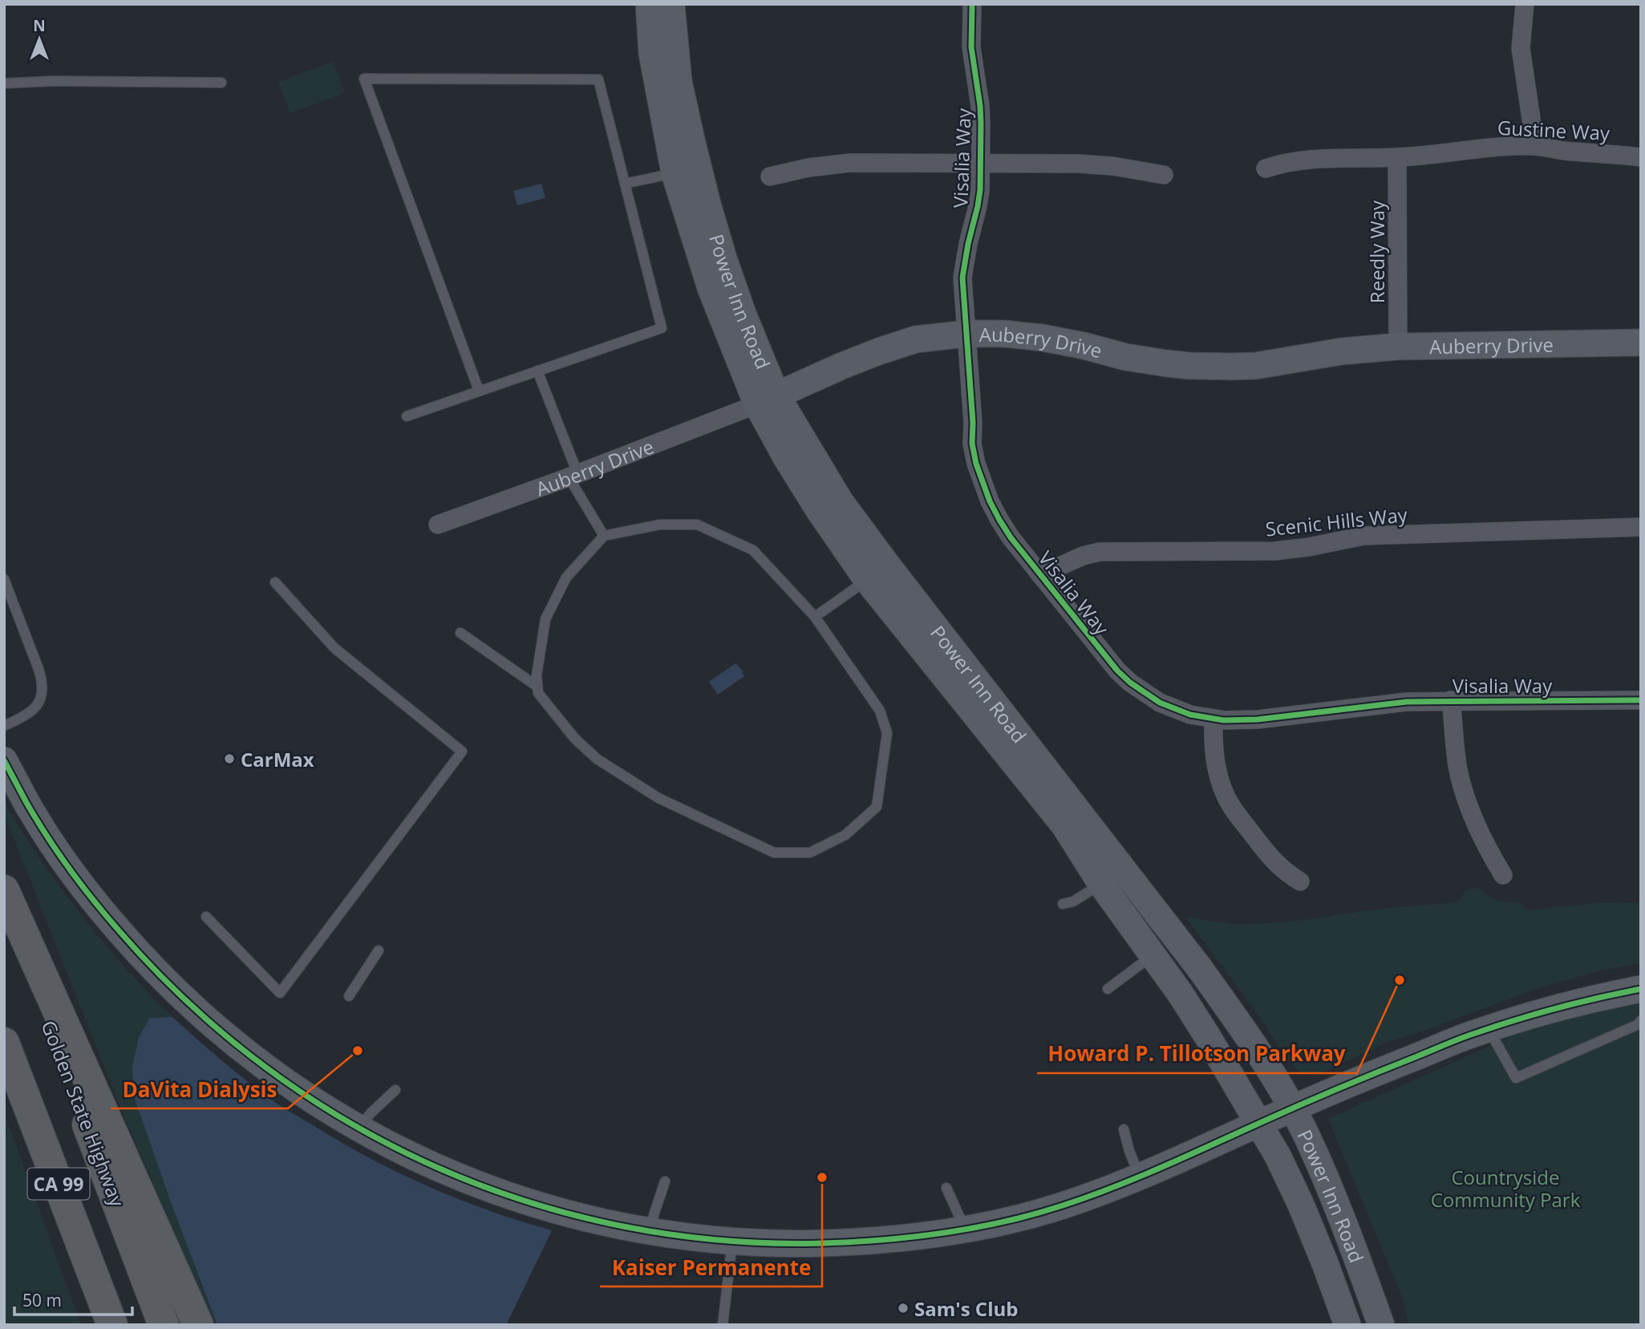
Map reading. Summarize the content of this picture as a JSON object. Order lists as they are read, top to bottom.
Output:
{
  "streets": {
    "highway": ["Golden State Highway", "CA 99"],
    "main road": ["Power Inn Road", "Auberry Drive"],
    "street": [
      "Gustine Way",
      "Visalia Way",
      "Reedly Way",
      "Scenic Hills Way"
    ]
  },
  "crossings": [
    ["Gustine Way", "Reedly Way"],
    ["Visalia Way", "Auberry Drive"],
    ["Visalia Way", "Scenic Hills Way"],
    ["Reedly Way", "Auberry Drive"],
    ["Power Inn Road", "Auberry Drive"]
  ],
  "parks": ["Countryside Community Park"],
  "places": [
    "CarMax",
    "Howard P. Tillotson Parkway",
    "DaVita Dialysis",
    "Kaiser Permanente",
    "Sam's Club"
  ],
  "scale_bar": "50 m",
  "north": "top"
}
